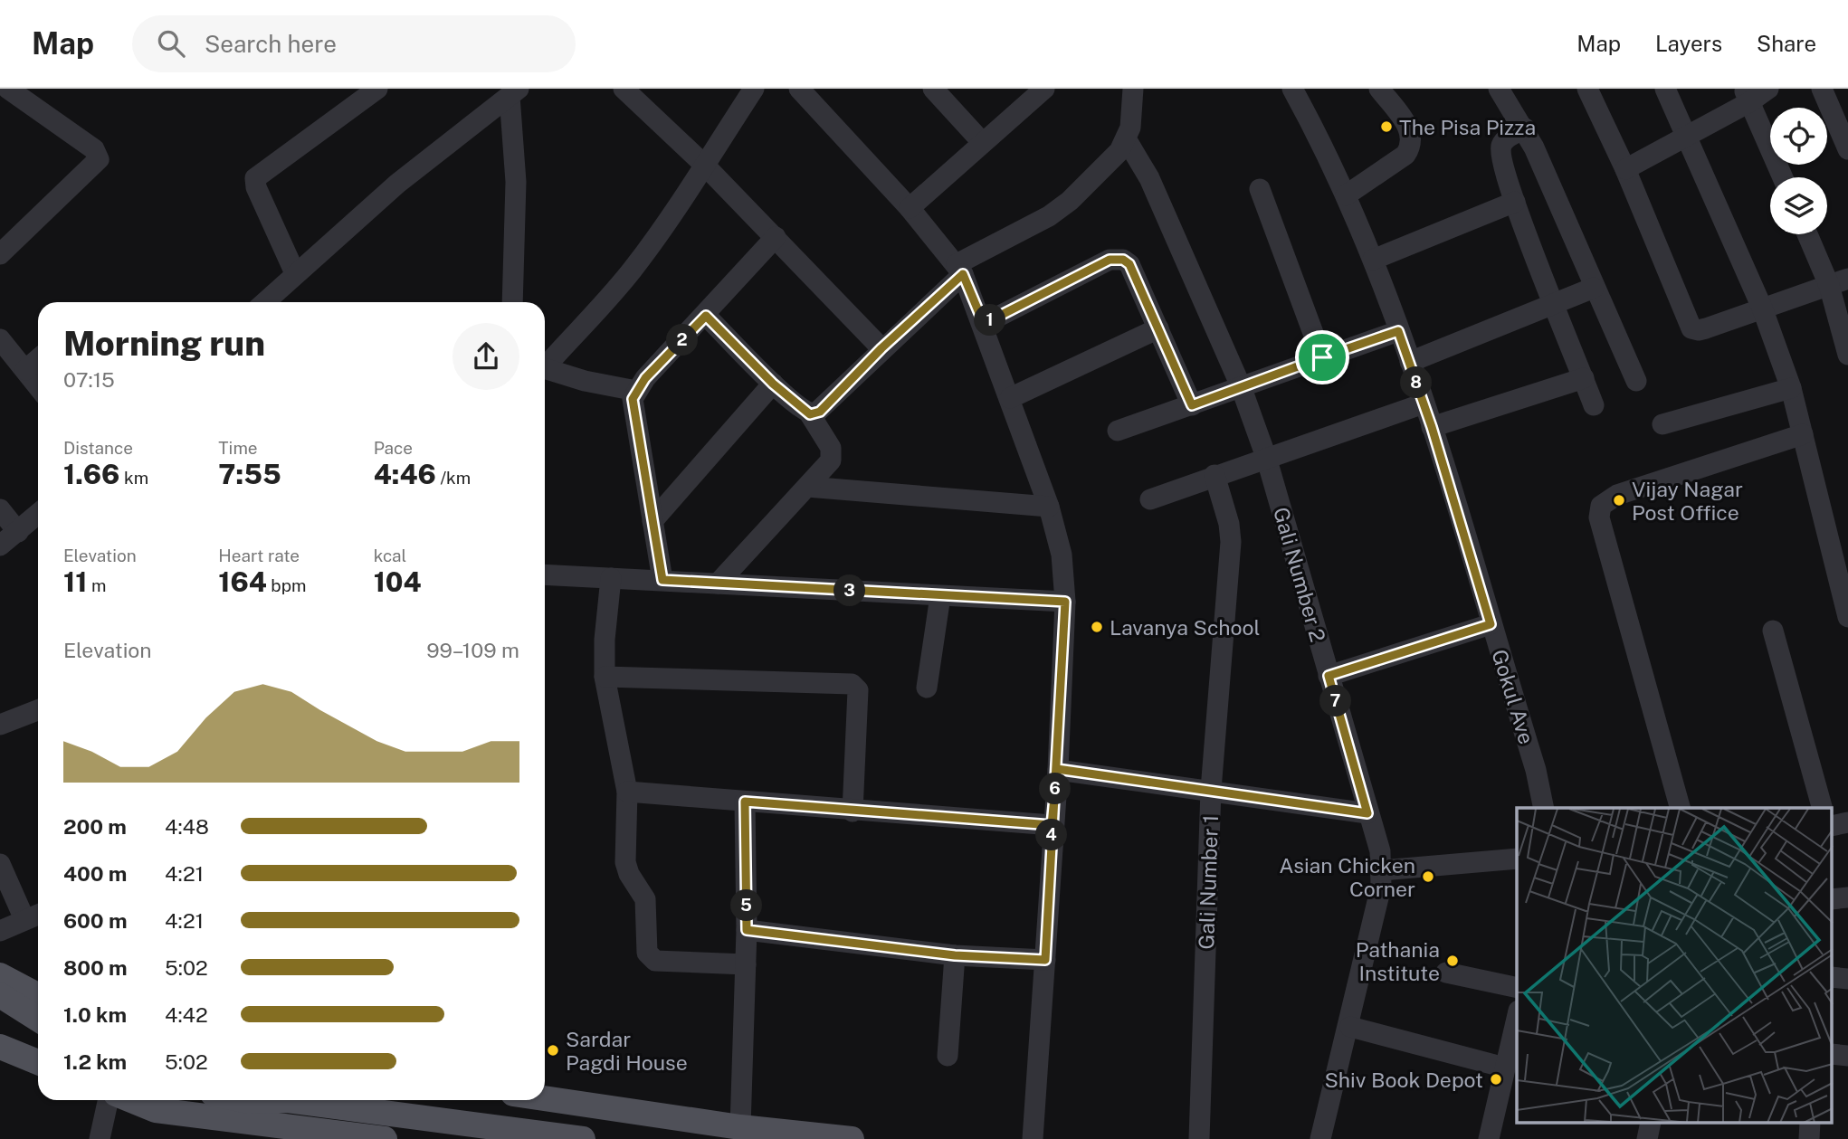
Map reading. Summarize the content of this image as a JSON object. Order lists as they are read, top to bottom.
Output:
{
  "streets": {
    "street": ["Gali Number 2", "Gokul Ave", "Gali Number 1"]
  },
  "places": [
    "The Pisa Pizza",
    "Vijay Nagar Post Office",
    "Lavanya School",
    "Asian Chicken Corner",
    "Pathania Institute",
    "Sardar Pagdi House",
    "Shiv Book Depot"
  ],
  "page": {
    "header": "Map",
    "search": "Search here",
    "nav": ["Map", "Layers", "Share"],
    "heading": ["Morning run", "07:15"],
    "pins": [
      "1",
      "2",
      "8",
      "3",
      "7",
      "6",
      "4",
      "5"
    ],
    "stats": [
      ["Distance", "1.66 km"],
      ["Time", "7:55"],
      ["Pace", "4:46 /km"],
      ["Elevation", "11 m"],
      ["Heart rate", "164 bpm"],
      ["kcal", "104"]
    ],
    "chart": ["Elevation", "99–109 m"],
    "list": [
      {
        "name": "200 m",
        "note": "4:48"
      },
      {
        "name": "400 m",
        "note": "4:21"
      },
      {
        "name": "600 m",
        "note": "4:21"
      },
      {
        "name": "800 m",
        "note": "5:02"
      },
      {
        "name": "1.0 km",
        "note": "4:42"
      },
      {
        "name": "1.2 km",
        "note": "5:02"
      }
    ]
  }
}
